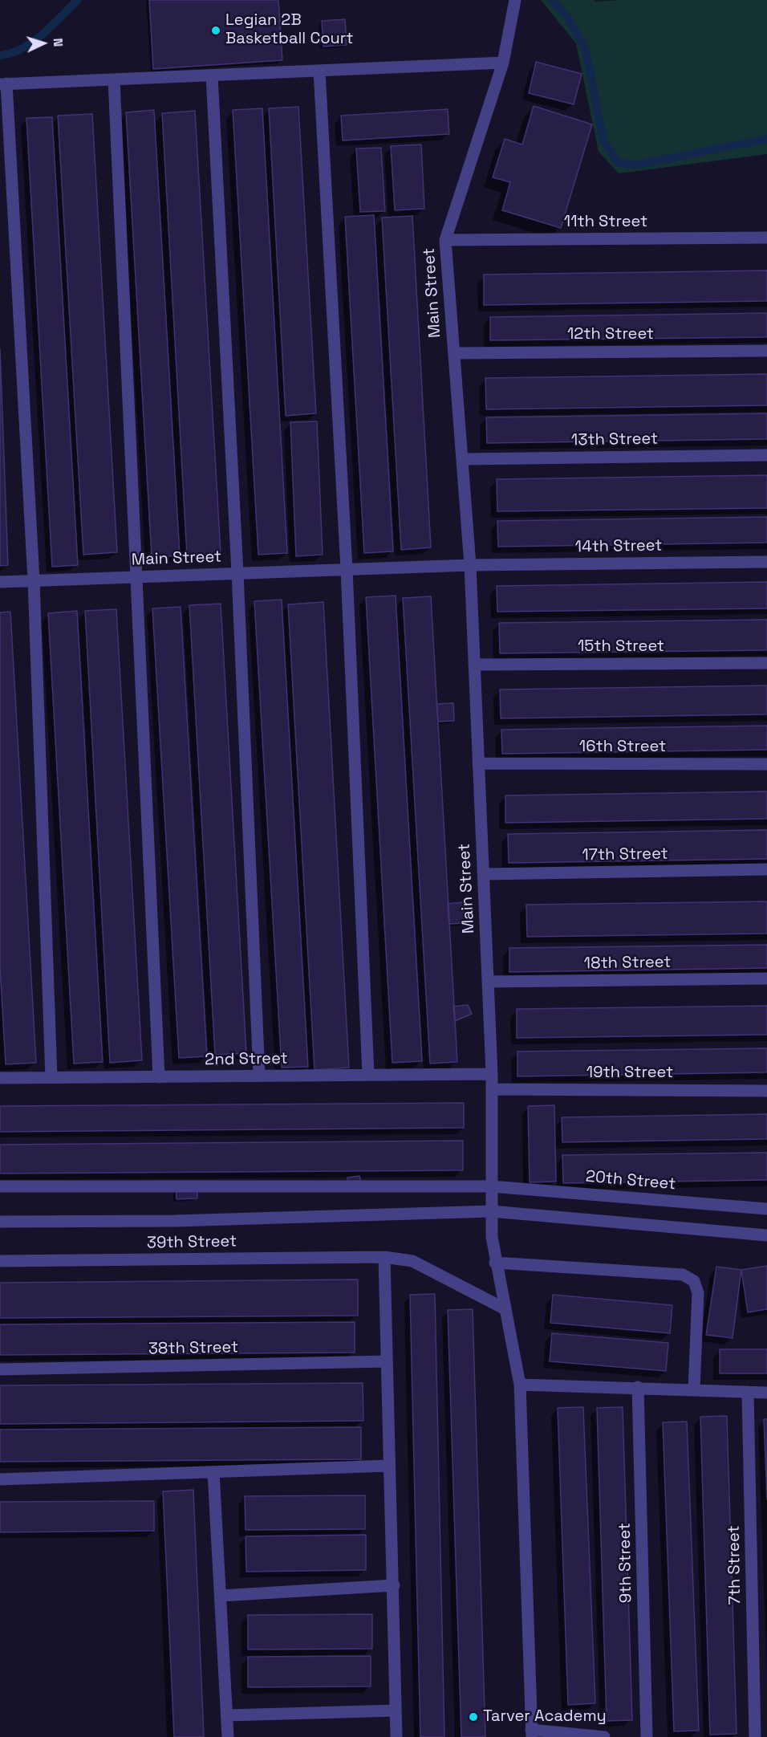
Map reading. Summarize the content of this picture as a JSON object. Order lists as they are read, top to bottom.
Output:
{
  "streets": {
    "street": [
      "11th Street",
      "Main Street",
      "12th Street",
      "13th Street",
      "14th Street",
      "15th Street",
      "16th Street",
      "17th Street",
      "18th Street",
      "2nd Street",
      "19th Street",
      "20th Street",
      "39th Street",
      "38th Street",
      "9th Street",
      "7th Street"
    ]
  },
  "crossings": [
    ["11th Street", "Main Street"],
    ["Main Street", "12th Street"],
    ["Main Street", "13th Street"],
    ["Main Street", "14th Street"],
    ["Main Street", "15th Street"],
    ["Main Street", "16th Street"],
    ["Main Street", "17th Street"],
    ["Main Street", "18th Street"],
    ["Main Street", "2nd Street"],
    ["Main Street", "19th Street"],
    ["Main Street", "20th Street"],
    ["Main Street", "39th Street"]
  ],
  "places": ["Legian 2B Basketball Court", "Tarver Academy"],
  "north": "right"
}
